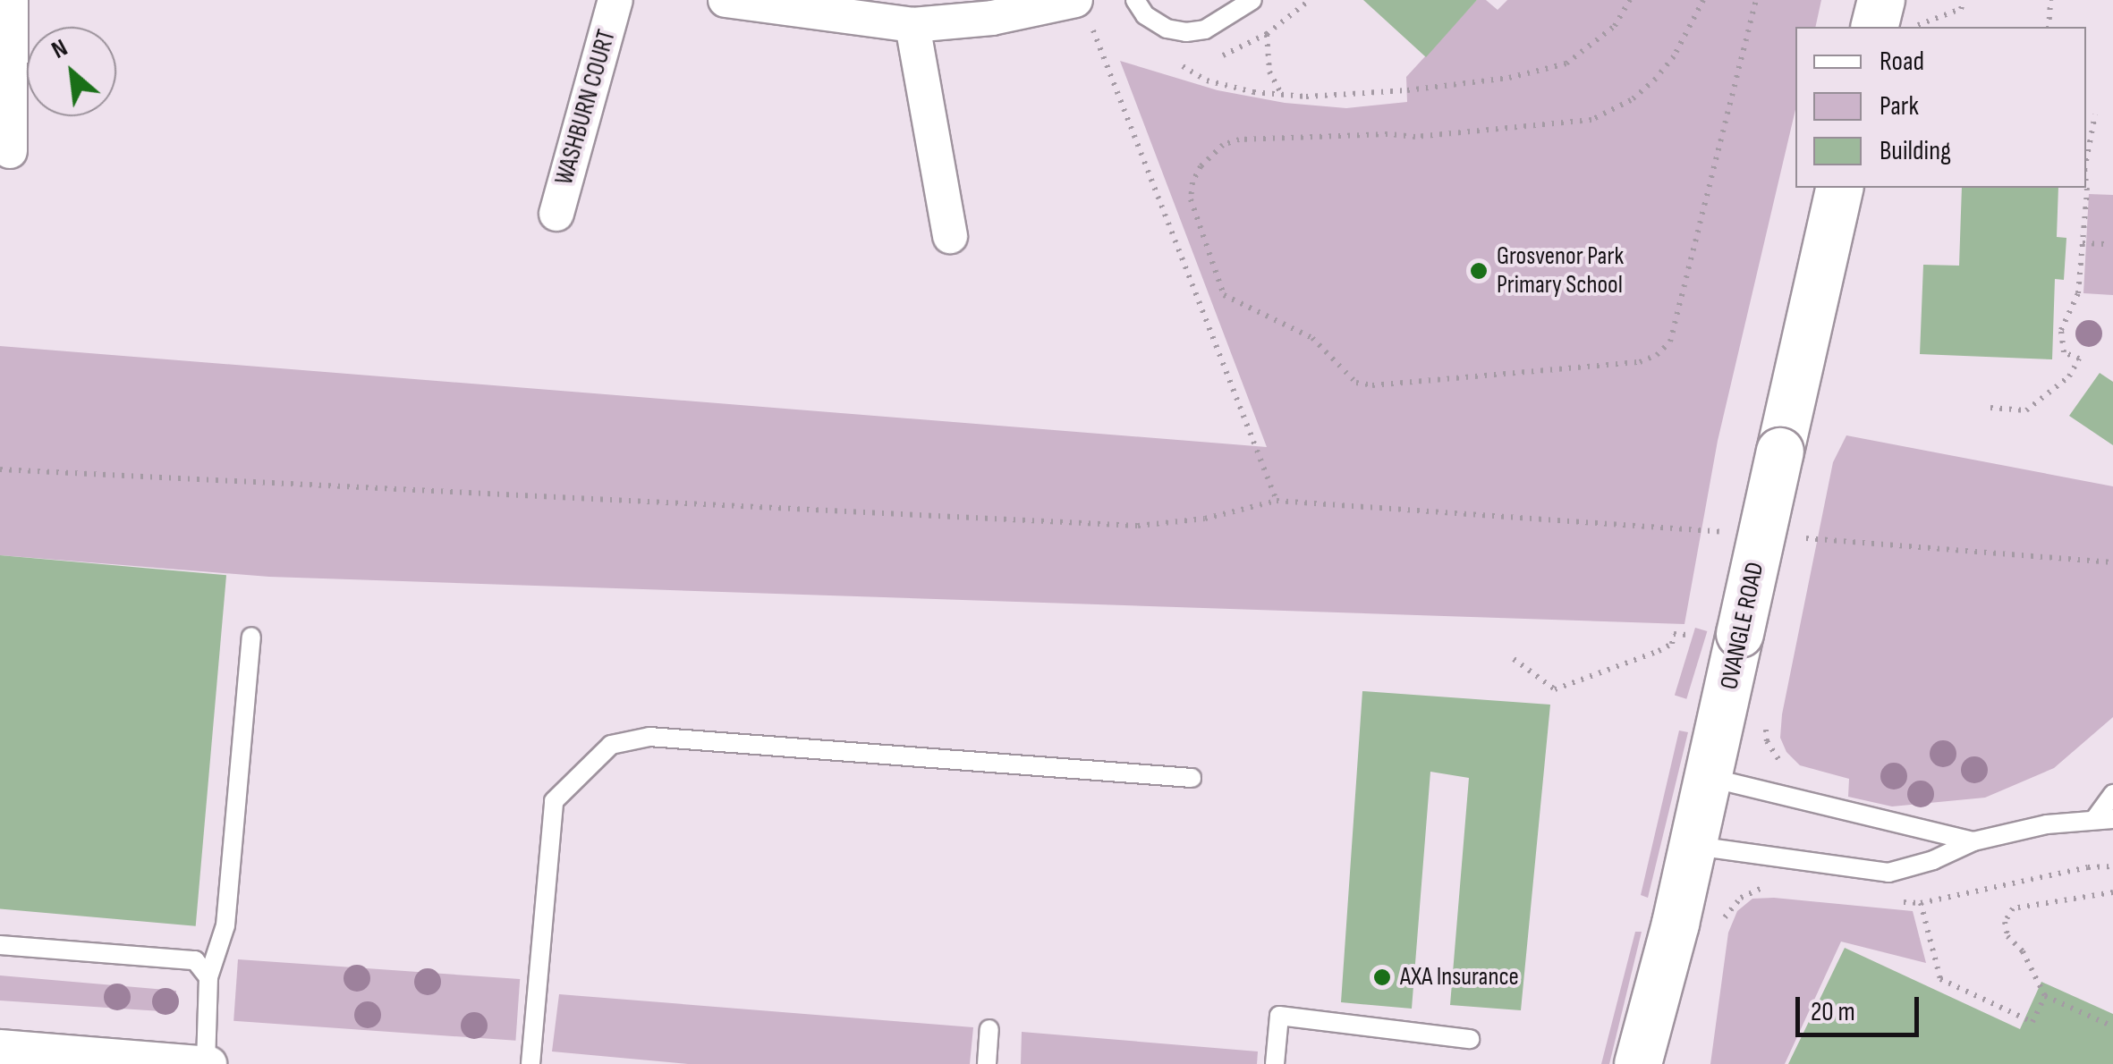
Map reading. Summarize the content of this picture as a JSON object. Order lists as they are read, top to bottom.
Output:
{
  "streets": {
    "main road": ["OVANGLE ROAD"],
    "street": ["WASHBURN COURT"]
  },
  "places": ["Grosvenor Park Primary School", "AXA Insurance"],
  "legend": ["Road", "Park", "Building"],
  "scale_bar": "20 m",
  "north": "top left"
}
